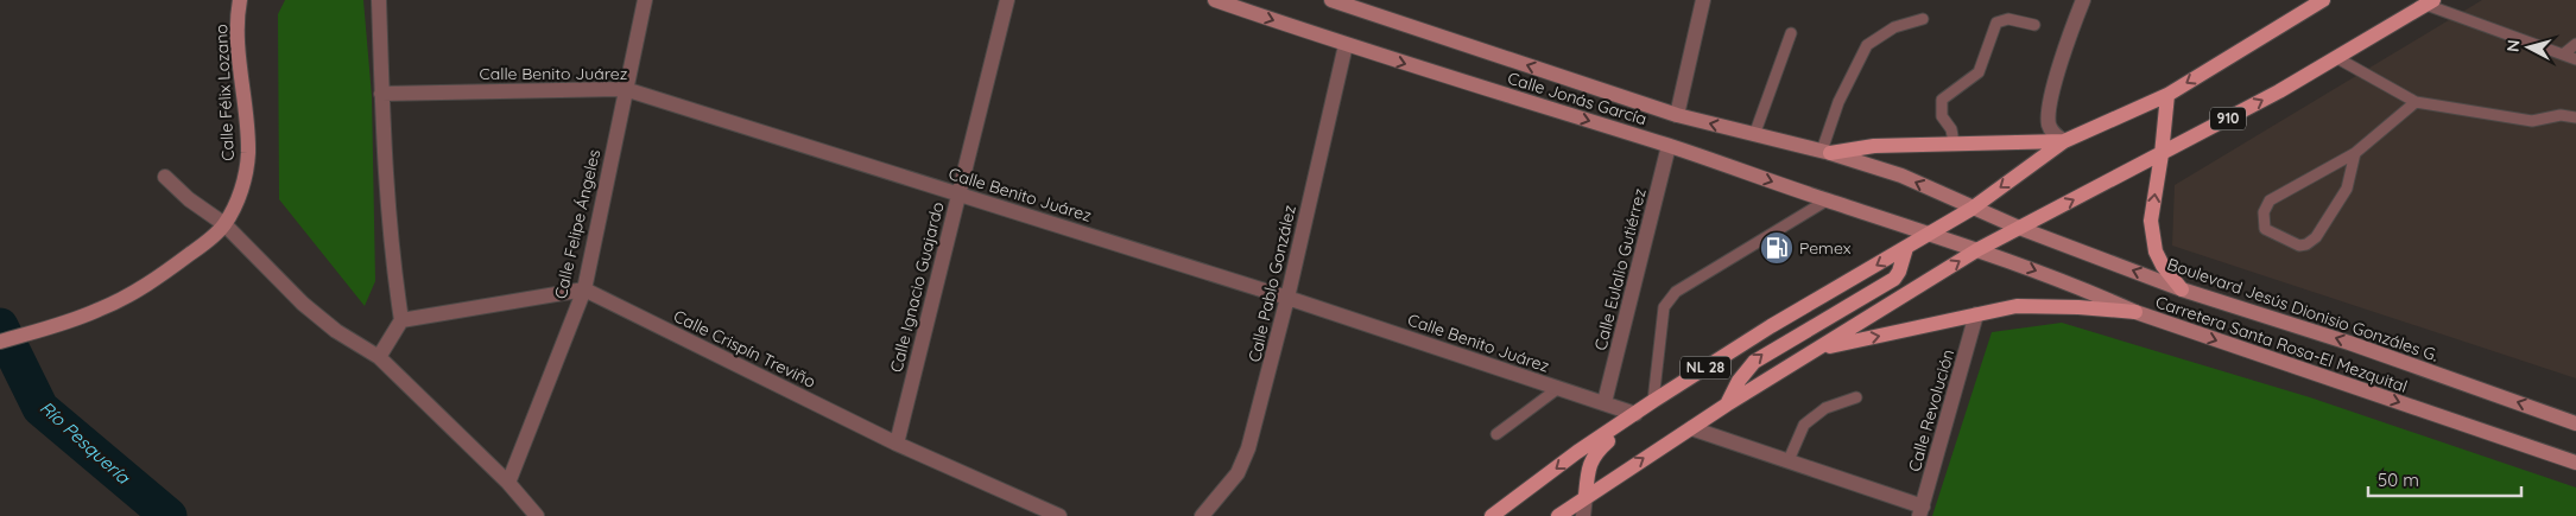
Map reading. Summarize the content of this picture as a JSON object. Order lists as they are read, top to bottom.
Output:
{
  "streets": {
    "main road": ["910", "NL 28"],
    "street": [
      "Calle Benito Juárez",
      "Calle Félix Lozano",
      "Calle Jonás García",
      "Calle Felipe Ángeles",
      "Calle Eulalio Gutiérrez",
      "Calle Pablo González",
      "Calle Ignacio Guajardo",
      "Boulevard Jesús Dionisio Gonzáles G.",
      "Carretera Santa Rosa-El Mezquital",
      "Calle Crispín Treviño",
      "Calle Revolución"
    ]
  },
  "crossings": [
    ["Calle Benito Juárez", "Calle Felipe Ángeles"],
    ["Calle Benito Juárez", "Calle Eulalio Gutiérrez"],
    ["Calle Benito Juárez", "Calle Pablo González"],
    ["Calle Benito Juárez", "Calle Ignacio Guajardo"],
    ["Calle Benito Juárez", "NL 28"],
    ["Calle Jonás García", "Calle Eulalio Gutiérrez"],
    ["Calle Jonás García", "Calle Pablo González"],
    ["Calle Jonás García", "Boulevard Jesús Dionisio Gonzáles G."],
    ["Calle Jonás García", "Carretera Santa Rosa-El Mezquital"],
    ["Calle Jonás García", "NL 28"],
    ["910", "Boulevard Jesús Dionisio Gonzáles G."],
    ["910", "NL 28"],
    ["Calle Felipe Ángeles", "Calle Crispín Treviño"],
    ["Calle Ignacio Guajardo", "Calle Crispín Treviño"],
    ["Boulevard Jesús Dionisio Gonzáles G.", "NL 28"],
    ["Carretera Santa Rosa-El Mezquital", "NL 28"]
  ],
  "one_way": ["Boulevard Jesús Dionisio Gonzáles G.", "Carretera Santa Rosa-El Mezquital"],
  "water": ["Río Pesquería"],
  "places": {
    "fuel station": ["Pemex"]
  },
  "scale_bar": "50 m",
  "north": "left"
}
